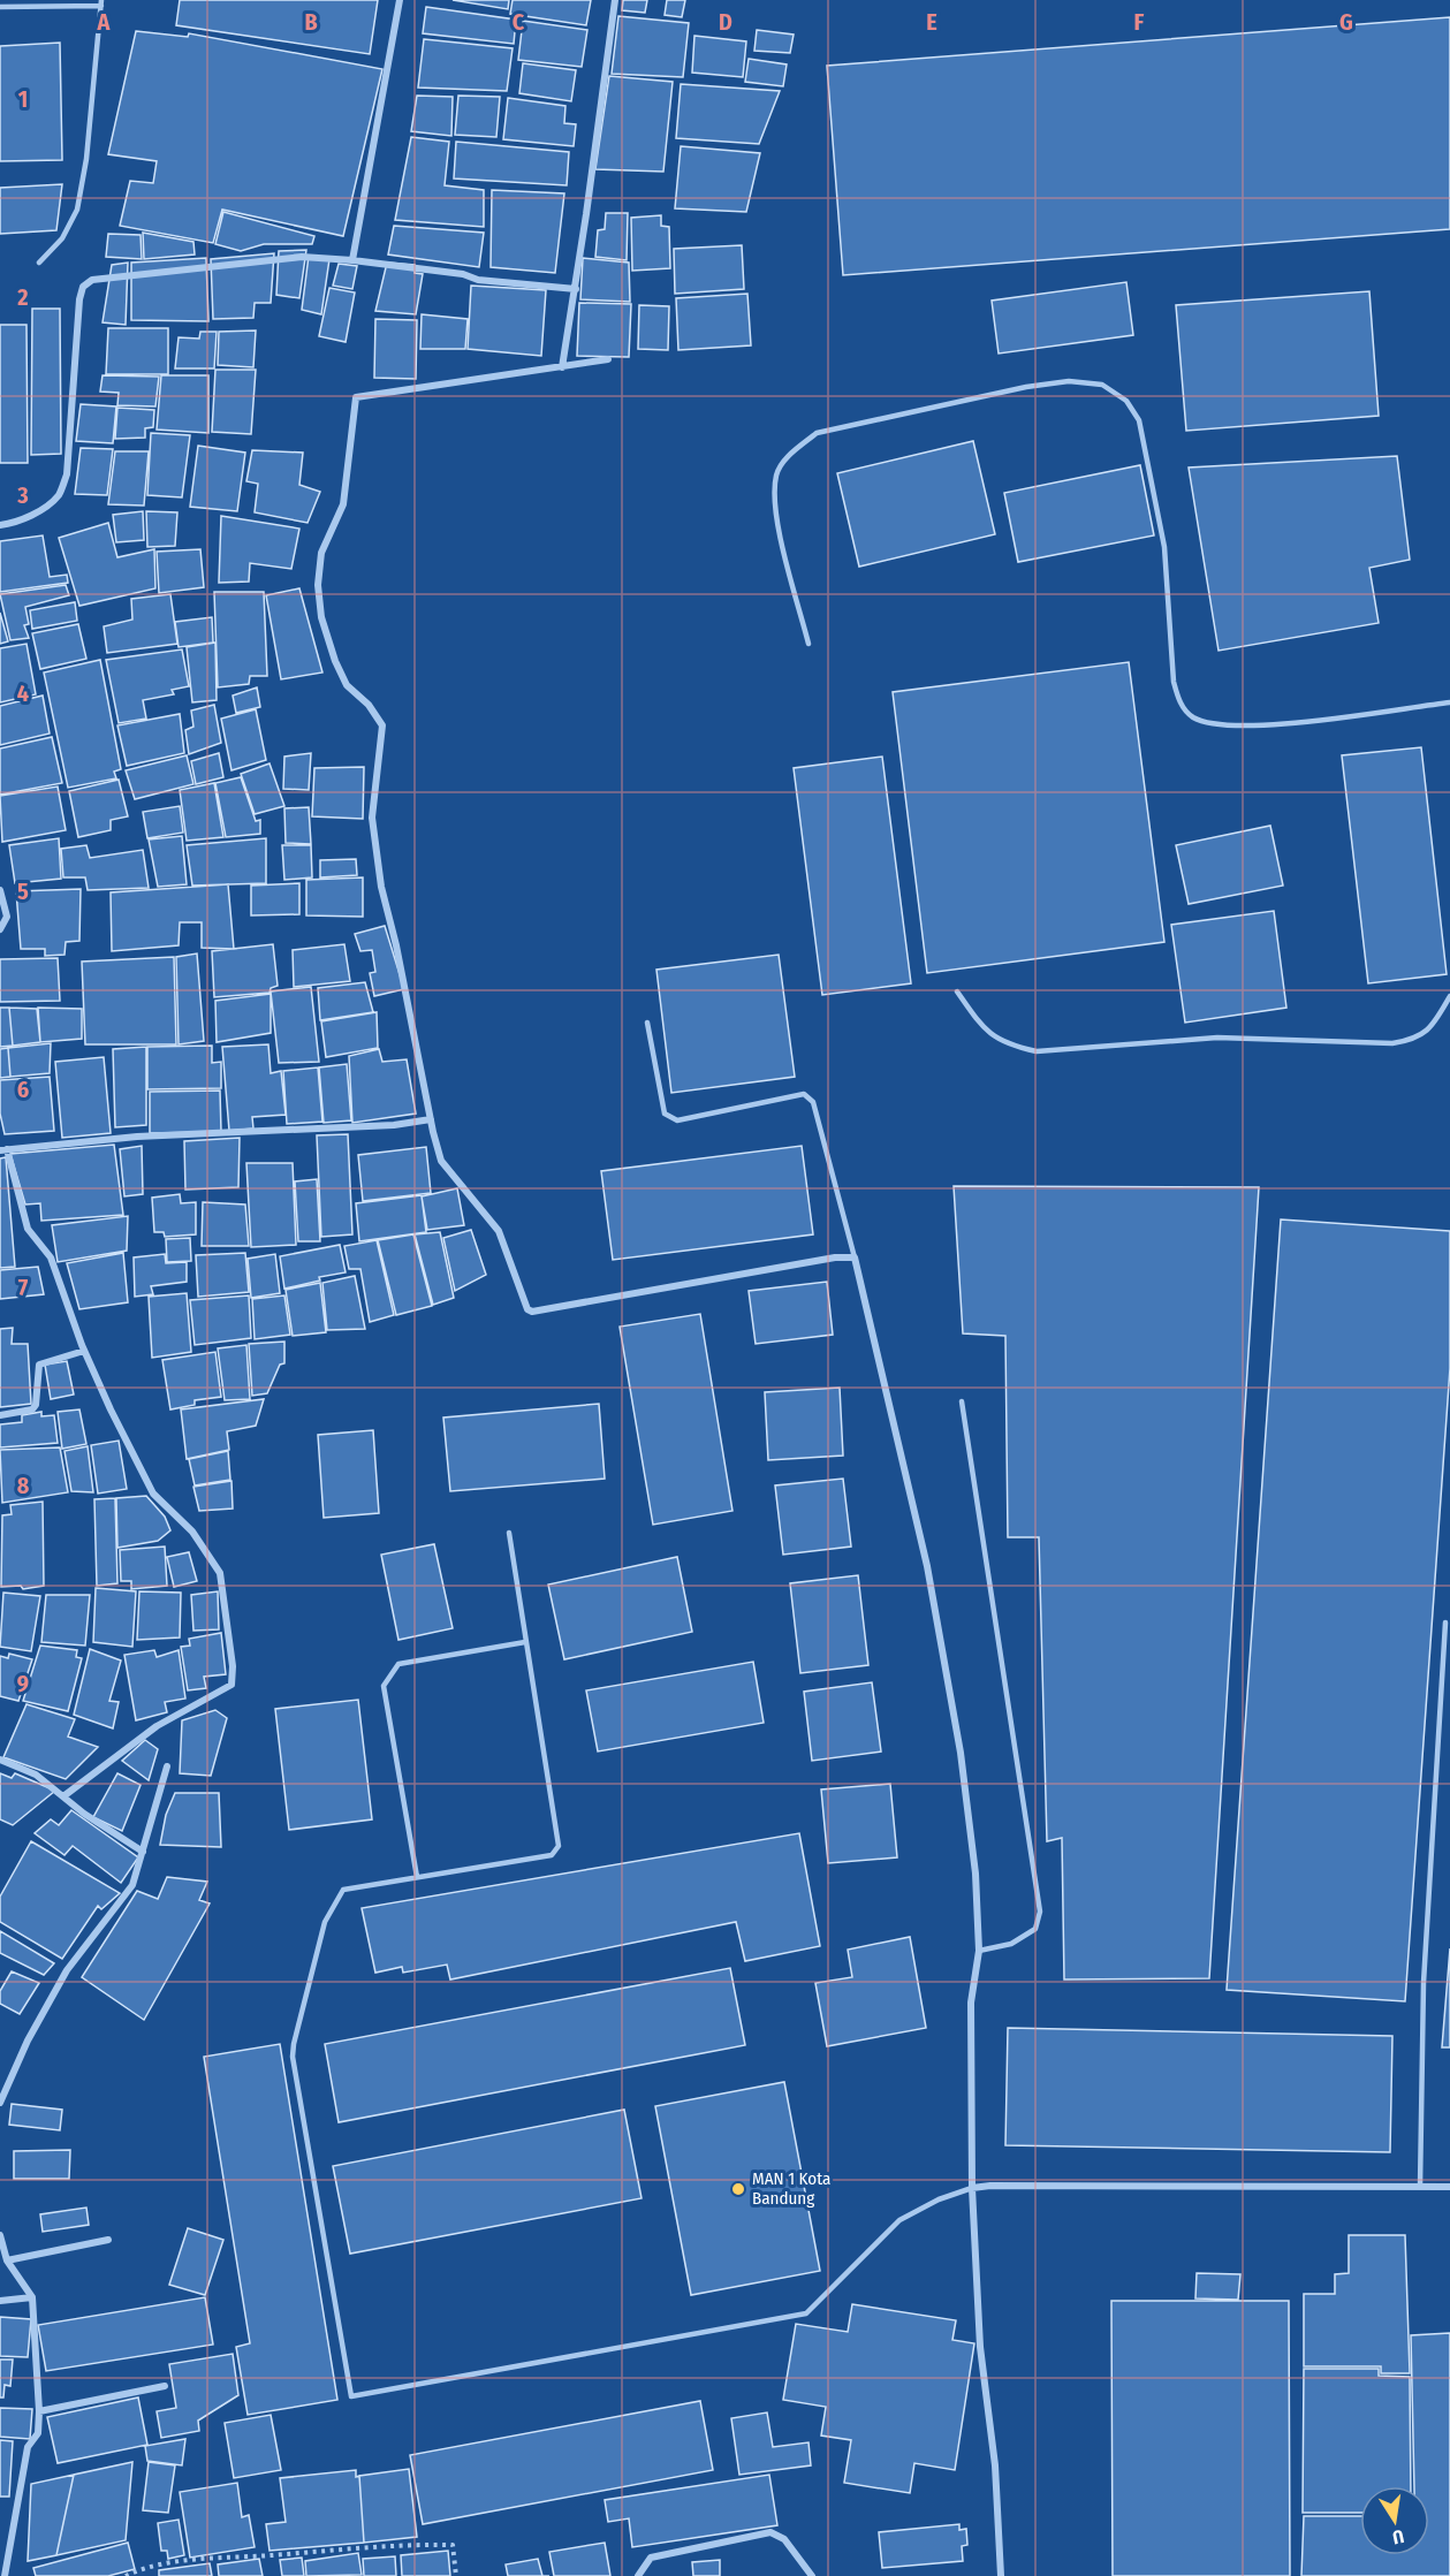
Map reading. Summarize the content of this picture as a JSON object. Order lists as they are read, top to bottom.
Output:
{
  "places": ["MAN 1 Kota Bandung"],
  "north": "bottom",
  "grid": {
    "columns": [
      "A",
      "B",
      "C",
      "D",
      "E",
      "F",
      "G"
    ],
    "rows": [
      "1",
      "2",
      "3",
      "4",
      "5",
      "6",
      "7",
      "8",
      "9"
    ]
  }
}
